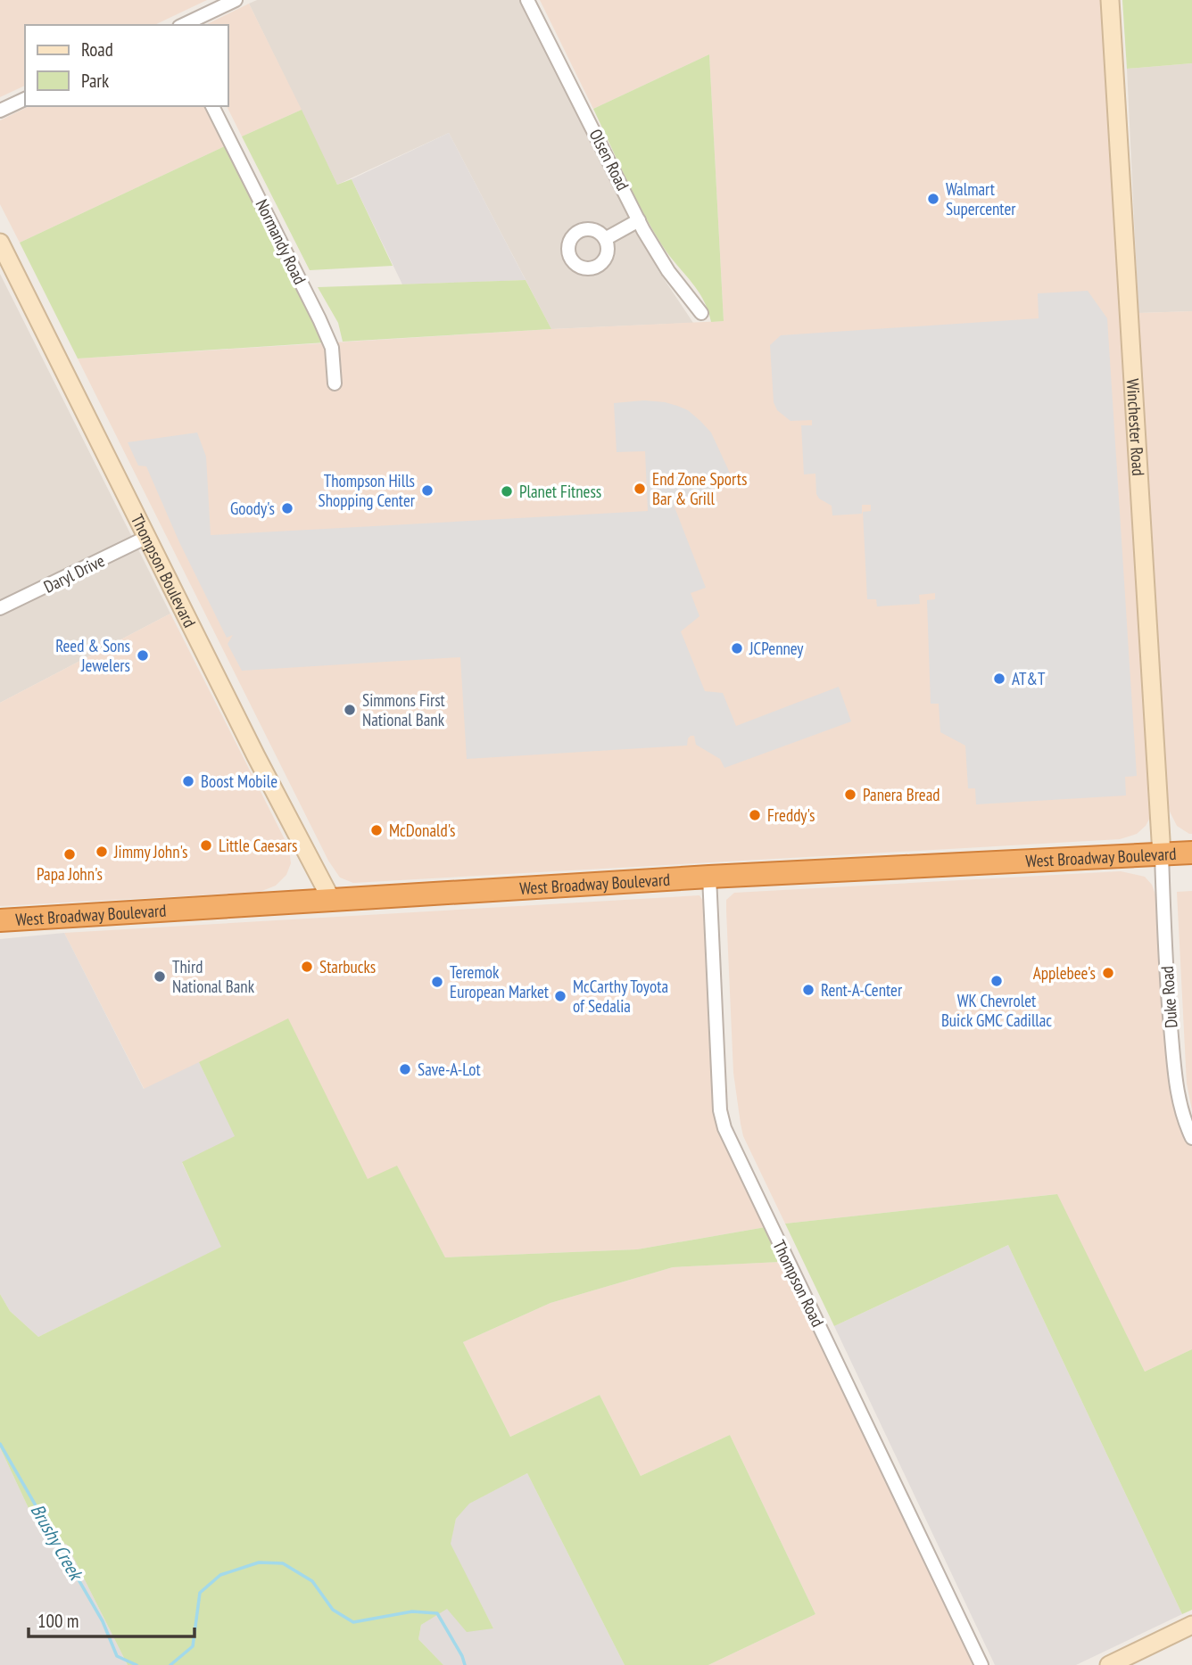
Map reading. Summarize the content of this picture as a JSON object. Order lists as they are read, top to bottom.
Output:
{
  "streets": {
    "highway": ["West Broadway Boulevard"],
    "street": [
      "Olsen Road",
      "Normandy Road",
      "Winchester Road",
      "Thompson Boulevard",
      "Daryl Drive",
      "Duke Road",
      "Thompson Road"
    ]
  },
  "crossings": [
    ["Winchester Road", "West Broadway Boulevard"],
    ["Winchester Road", "Duke Road"],
    ["Thompson Boulevard", "Daryl Drive"],
    ["Thompson Boulevard", "West Broadway Boulevard"],
    ["West Broadway Boulevard", "Duke Road"],
    ["West Broadway Boulevard", "Thompson Road"]
  ],
  "water": ["Brushy Creek"],
  "places": [
    "Walmart Supercenter",
    "End Zone Sports Bar & Grill",
    "Thompson Hills Shopping Center",
    "Planet Fitness",
    "Goody's",
    "JCPenney",
    "Reed & Sons Jewelers",
    "AT&T",
    "Simmons First National Bank",
    "Boost Mobile",
    "Panera Bread",
    "Freddy's",
    "McDonald's",
    "Little Caesars",
    "Jimmy John's",
    "Papa John's",
    "Starbucks",
    "Applebee's",
    "Third National Bank",
    "WK Chevrolet Buick GMC Cadillac",
    "Teremok European Market",
    "Rent-A-Center",
    "McCarthy Toyota of Sedalia",
    "Save-A-Lot"
  ],
  "legend": ["Road", "Park"],
  "scale_bar": "100 m"
}
